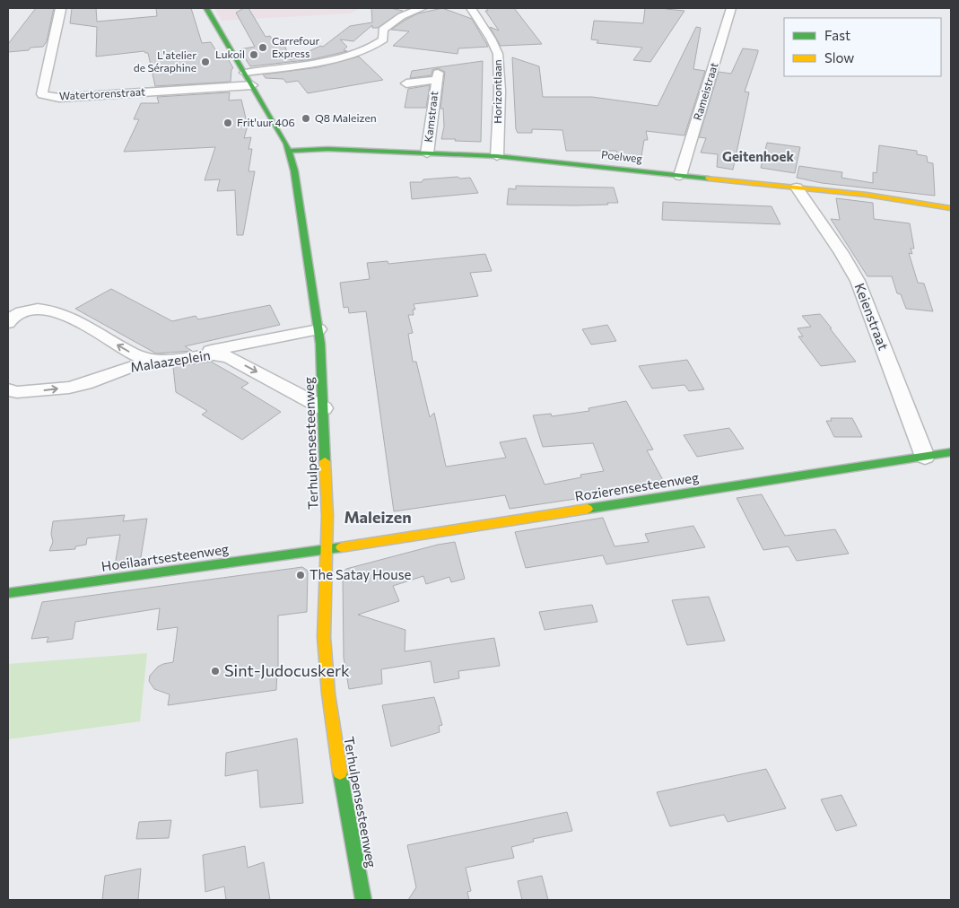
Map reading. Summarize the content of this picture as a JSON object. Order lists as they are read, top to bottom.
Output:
{
  "streets": {
    "street": [
      "Horizontlaan",
      "Rameistraat",
      "Watertorenstraat",
      "Kamstraat",
      "Poelweg",
      "Keienstraat",
      "Malaazeplein",
      "Terhulpensesteenweg",
      "Rozierensesteenweg",
      "Hoeilaartsesteenweg"
    ]
  },
  "crossings": [
    ["Horizontlaan", "Poelweg"],
    ["Rameistraat", "Poelweg"],
    ["Watertorenstraat", "Terhulpensesteenweg"],
    ["Kamstraat", "Poelweg"],
    ["Poelweg", "Keienstraat"],
    ["Poelweg", "Terhulpensesteenweg"],
    ["Keienstraat", "Rozierensesteenweg"],
    ["Malaazeplein", "Terhulpensesteenweg"],
    ["Terhulpensesteenweg", "Rozierensesteenweg"],
    ["Terhulpensesteenweg", "Hoeilaartsesteenweg"],
    ["Rozierensesteenweg", "Hoeilaartsesteenweg"]
  ],
  "districts": ["Geitenhoek", "Maleizen"],
  "places": [
    "Carrefour Express",
    "Lukoil",
    "L'atelier de Séraphine",
    "Q8 Maleizen",
    "Frit'uur 406",
    "The Satay House",
    "Sint-Judocuskerk"
  ],
  "legend": ["Fast", "Slow"]
}
